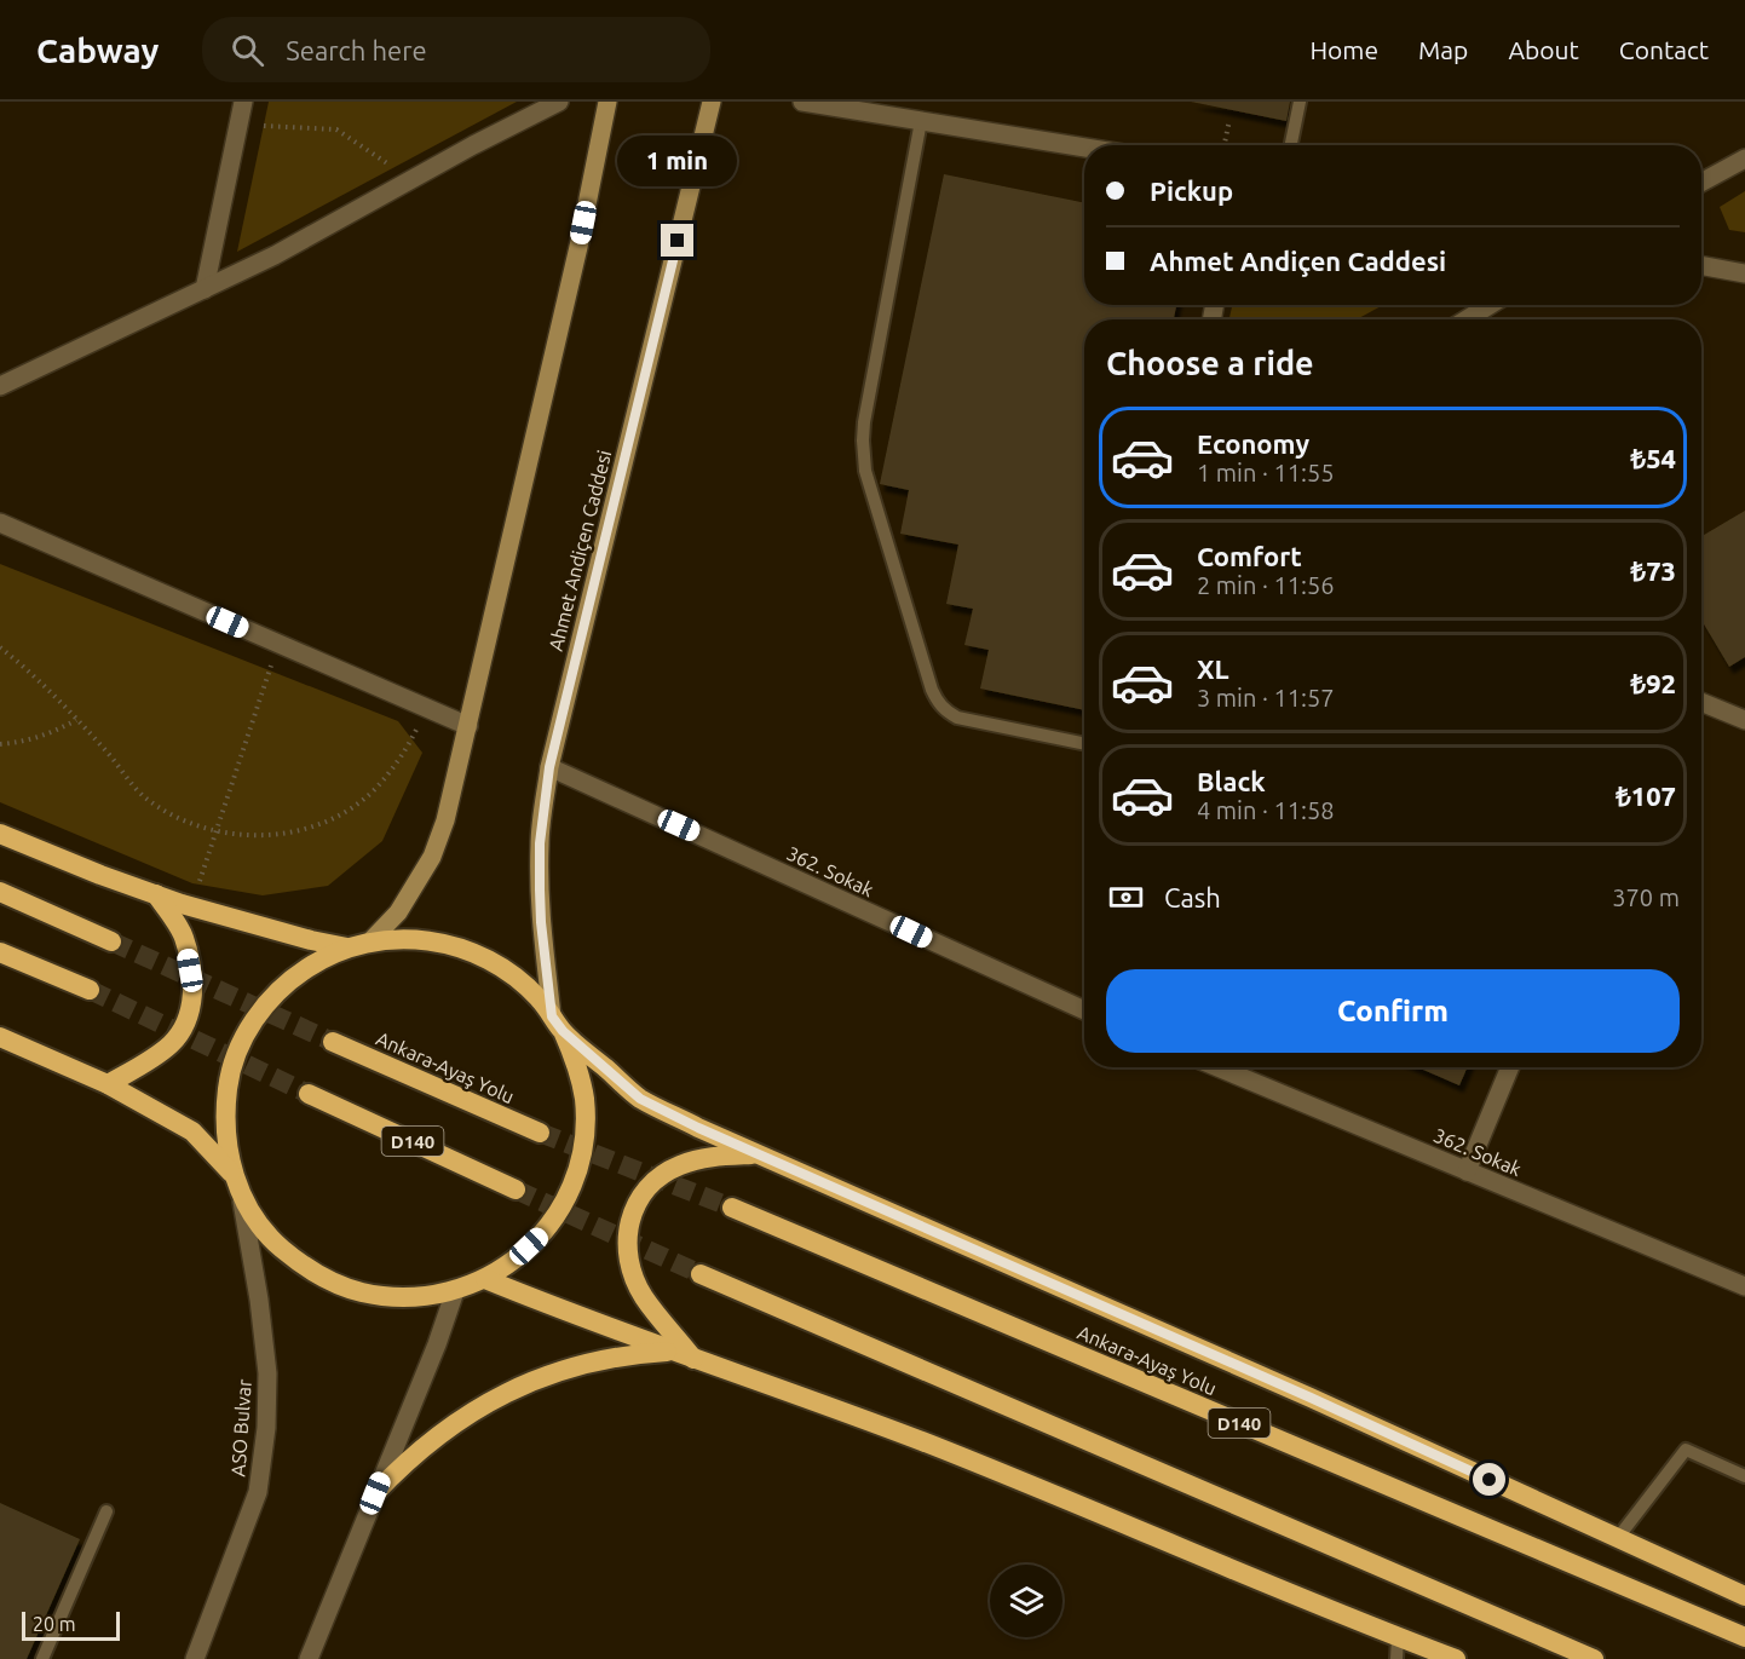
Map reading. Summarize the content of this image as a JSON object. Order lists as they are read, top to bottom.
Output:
{
  "streets": {
    "highway": ["Ankara-Ayaş Yolu", "D140"],
    "main road": ["Ahmet Andiçen Caddesi"],
    "street": ["362. Sokak", "ASO Bulvar"]
  },
  "crossings": [
    ["Ahmet Andiçen Caddesi", "362. Sokak"]
  ],
  "scale_bar": "20 m",
  "page": {
    "header": "Cabway",
    "search": "Search here",
    "nav": [
      "Home",
      "Map",
      "About",
      "Contact"
    ],
    "bubble": "1 min",
    "banner": ["Pickup", "Ahmet Andiçen Caddesi"],
    "heading": "Choose a ride",
    "list": [
      {
        "name": "Economy",
        "note": "1 min · 11:55",
        "value": "₺54"
      },
      {
        "name": "Comfort",
        "note": "2 min · 11:56",
        "value": "₺73"
      },
      {
        "name": "XL",
        "note": "3 min · 11:57",
        "value": "₺92"
      },
      {
        "name": "Black",
        "note": "4 min · 11:58",
        "value": "₺107"
      }
    ],
    "pay": ["Cash", "370 m"],
    "buttons": "Confirm",
    "scale": "20 m"
  }
}
